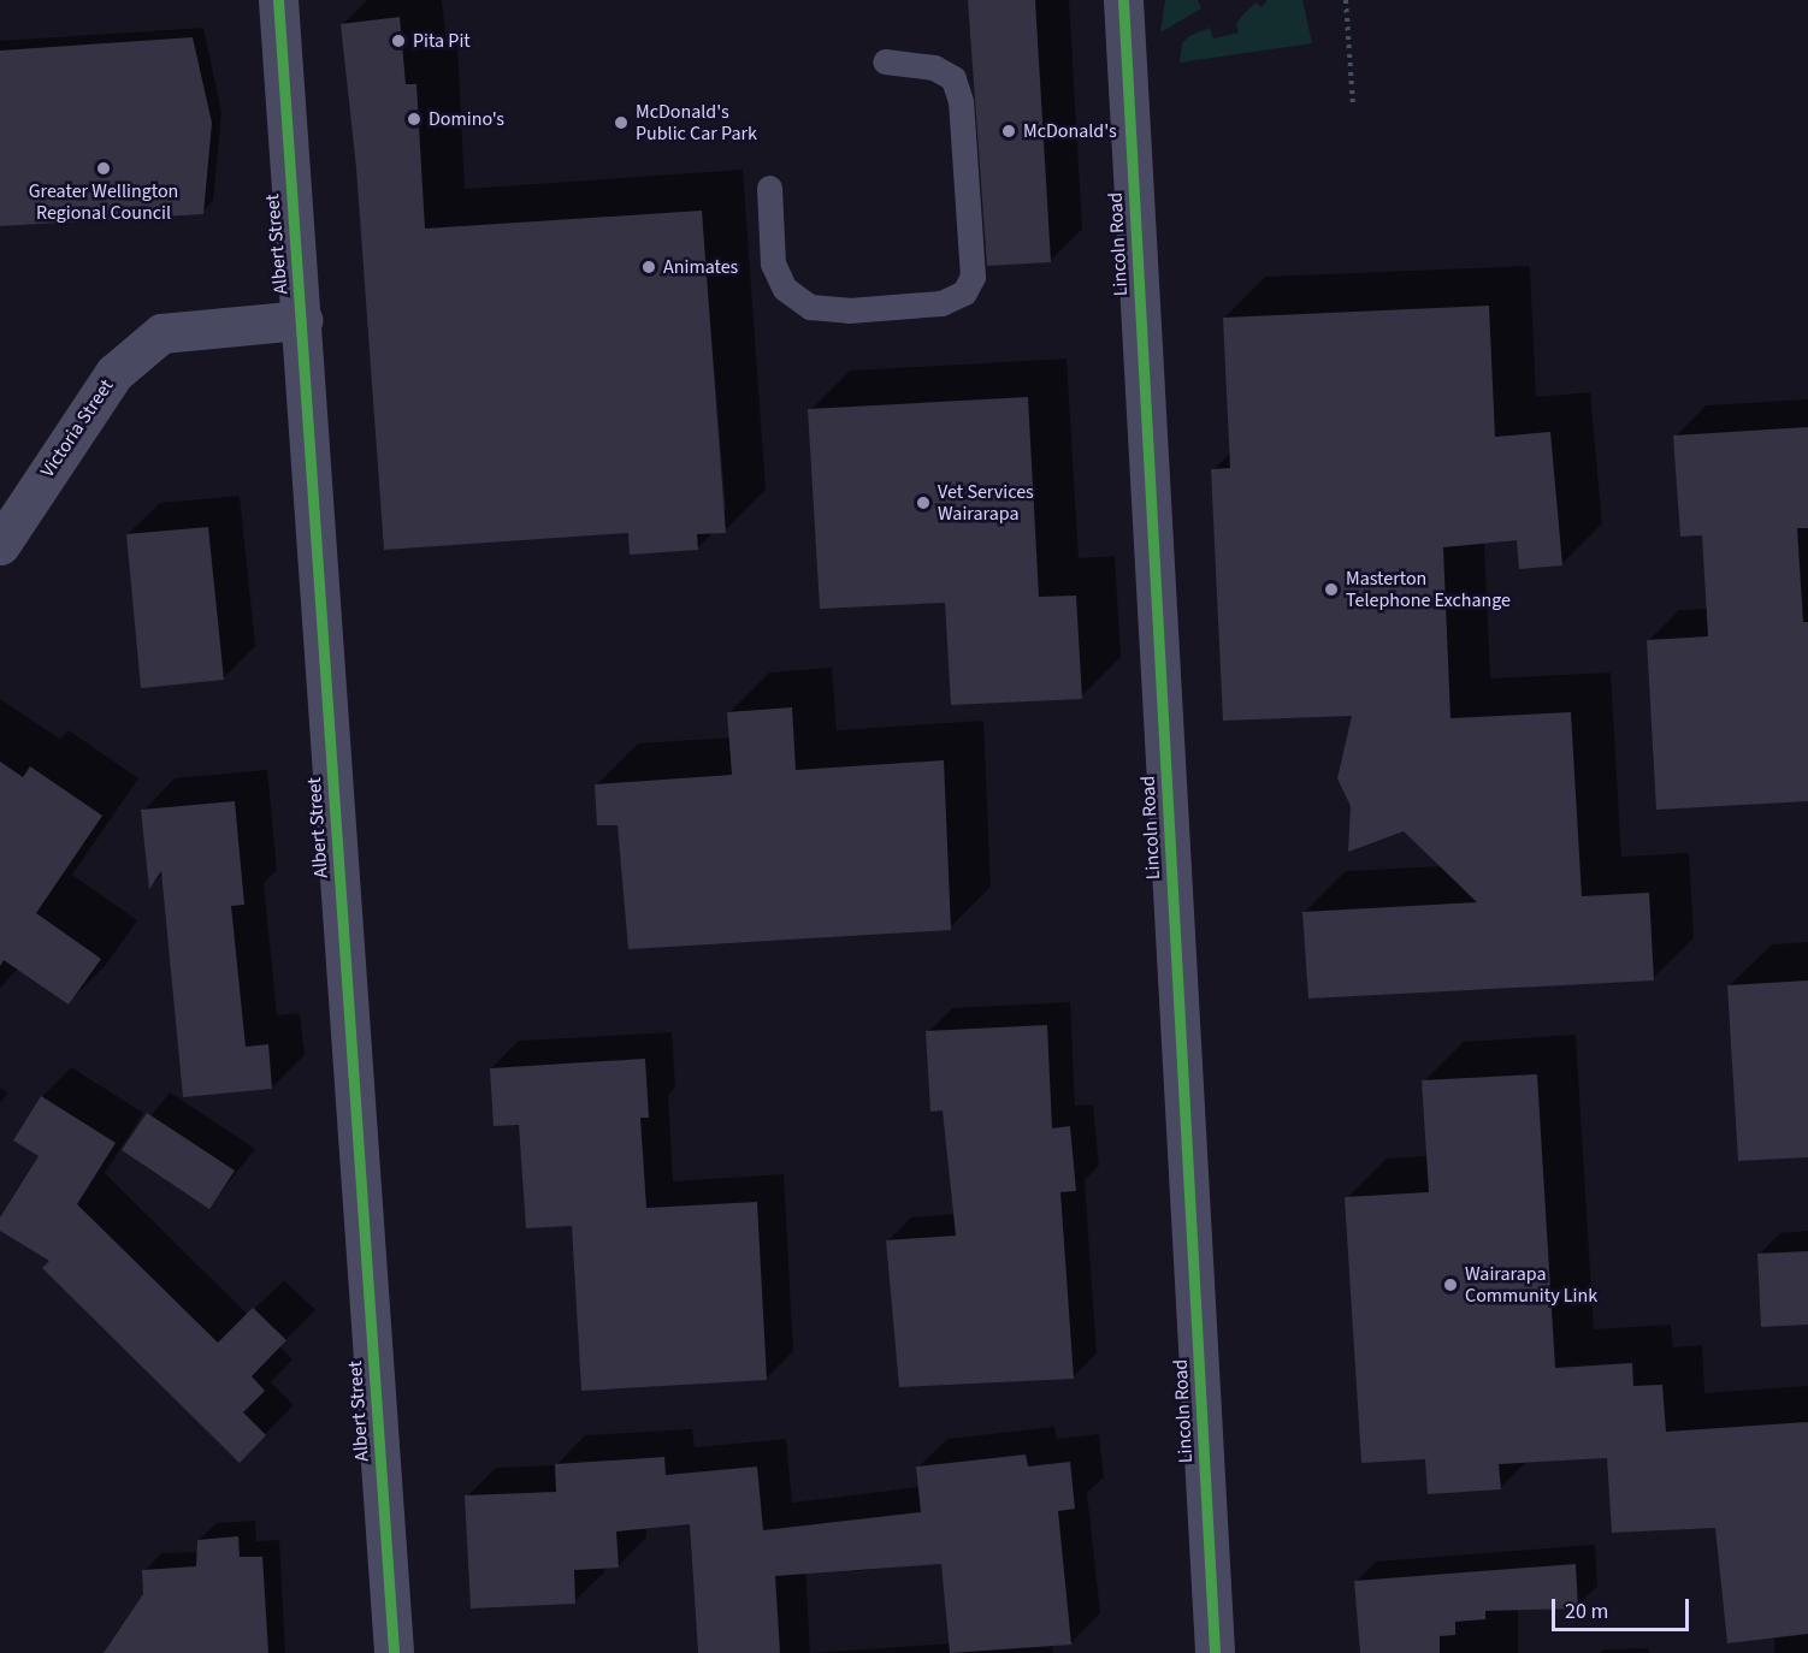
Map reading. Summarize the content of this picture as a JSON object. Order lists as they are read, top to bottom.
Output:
{
  "streets": {
    "street": ["Albert Street", "Lincoln Road", "Victoria Street"]
  },
  "crossings": [
    ["Albert Street", "Victoria Street"]
  ],
  "places": [
    "Pita Pit",
    "Domino's",
    "McDonald's Public Car Park",
    "McDonald's",
    "Greater Wellington Regional Council",
    "Animates",
    "Vet Services Wairarapa",
    "Masterton Telephone Exchange",
    "Wairarapa Community Link"
  ],
  "scale_bar": "20 m"
}
